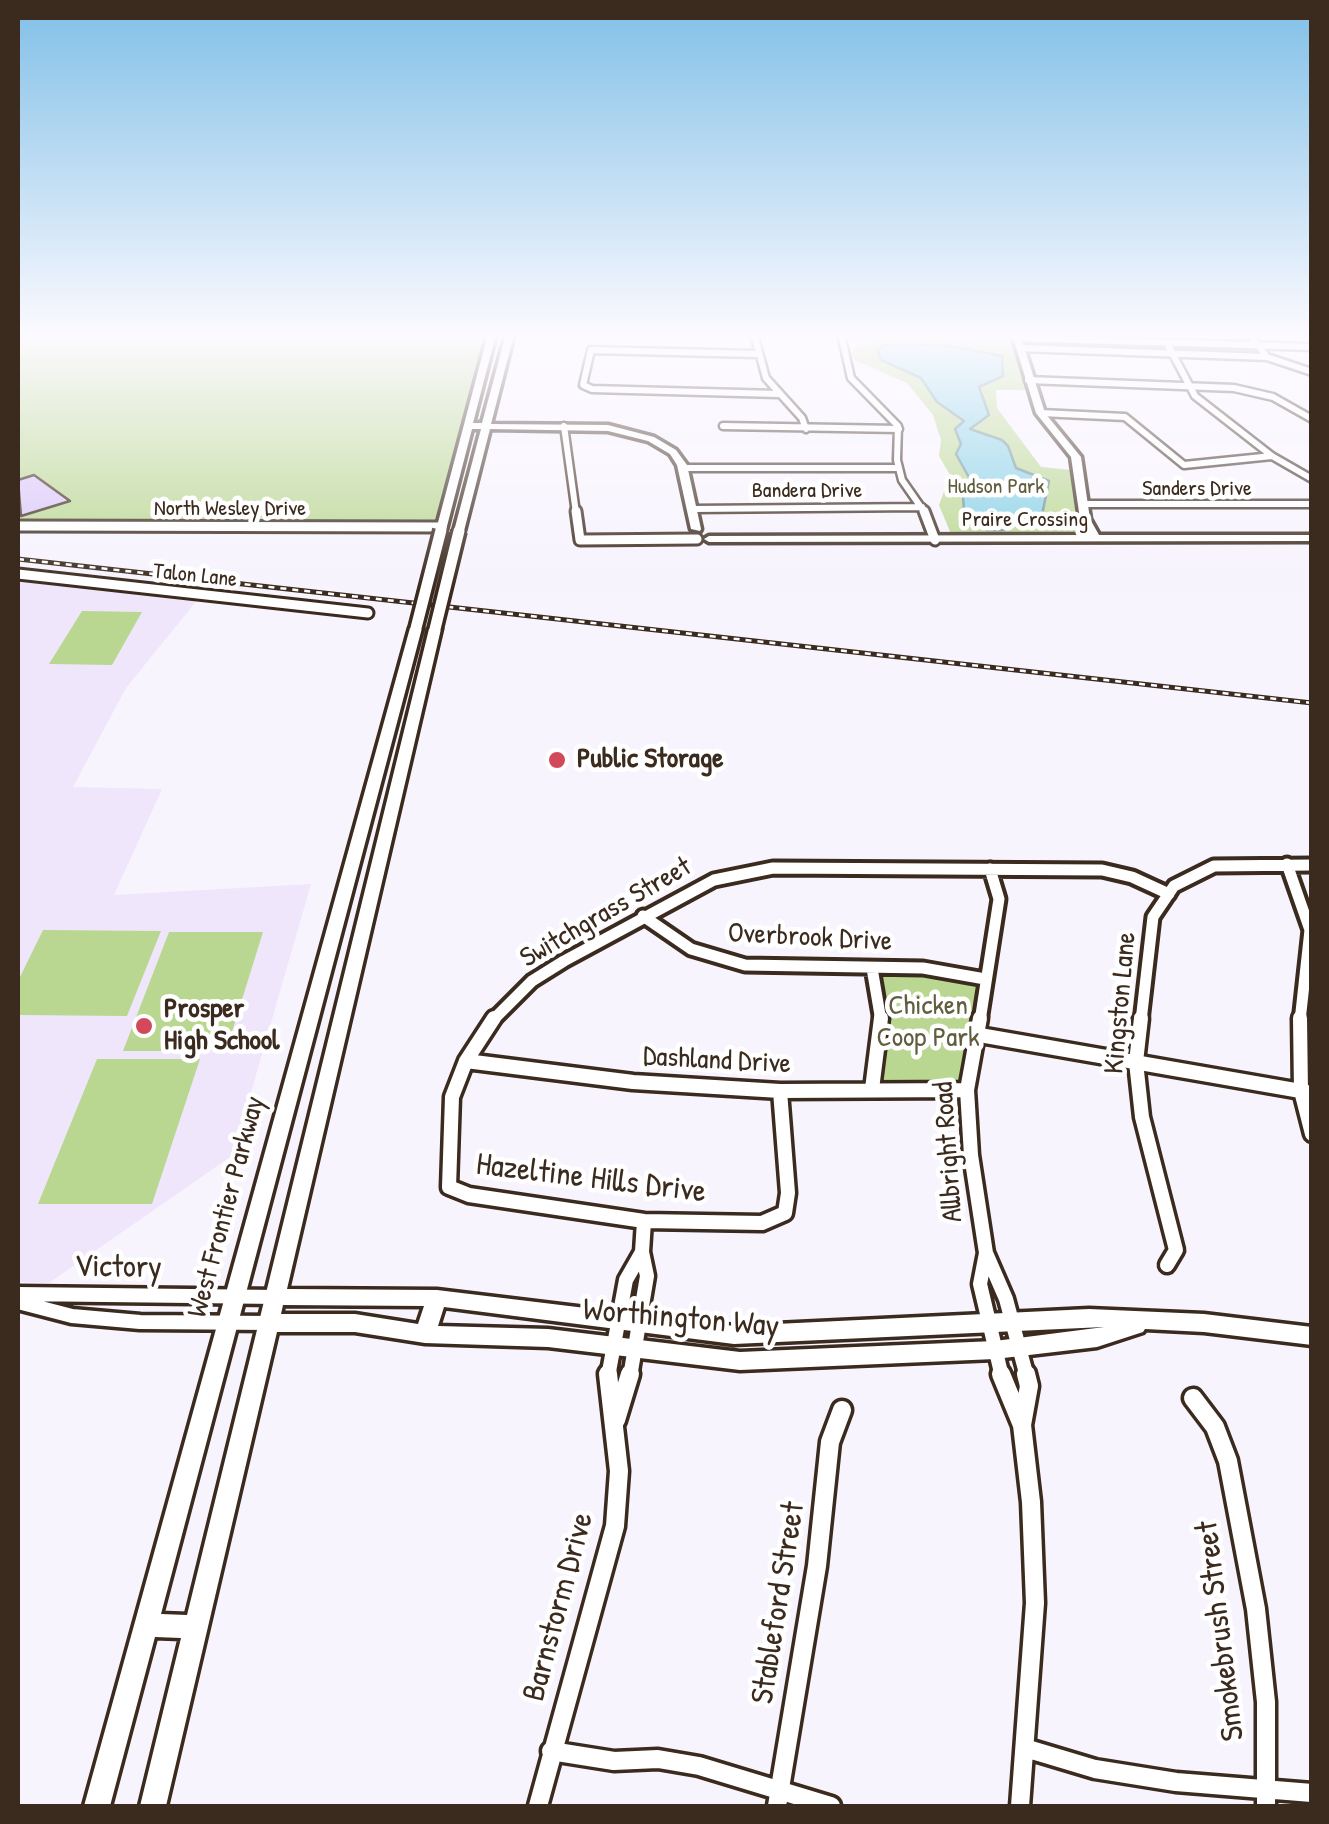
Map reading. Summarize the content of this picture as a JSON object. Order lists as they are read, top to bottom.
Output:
{
  "streets": {
    "street": [
      "Sanders Drive",
      "Bandera Drive",
      "North Wesley Drive",
      "Praire Crossing",
      "Talon Lane",
      "Switchgrass Street",
      "Overbrook Drive",
      "Kingston Lane",
      "Dashland Drive",
      "Allbright Road",
      "Hazeltine Hills Drive",
      "West Frontier Parkway",
      "Victory",
      "Worthington Way",
      "Stableford Street",
      "Barnstorm Drive",
      "Smokebrush Street"
    ]
  },
  "crossings": [
    ["Bandera Drive", "Praire Crossing"],
    ["North Wesley Drive", "West Frontier Parkway"],
    ["Switchgrass Street", "Overbrook Drive"],
    ["Switchgrass Street", "Kingston Lane"],
    ["Switchgrass Street", "Dashland Drive"],
    ["Switchgrass Street", "Allbright Road"],
    ["Switchgrass Street", "Hazeltine Hills Drive"],
    ["Overbrook Drive", "Allbright Road"],
    ["Dashland Drive", "Allbright Road"],
    ["Dashland Drive", "Hazeltine Hills Drive"],
    ["Allbright Road", "Worthington Way"],
    ["Hazeltine Hills Drive", "Barnstorm Drive"],
    ["West Frontier Parkway", "Victory"],
    ["Victory", "Worthington Way"],
    ["Worthington Way", "Barnstorm Drive"]
  ],
  "parks": ["Hudson Park", "Chicken Coop Park"],
  "places": ["Public Storage", "Prosper High School"]
}
